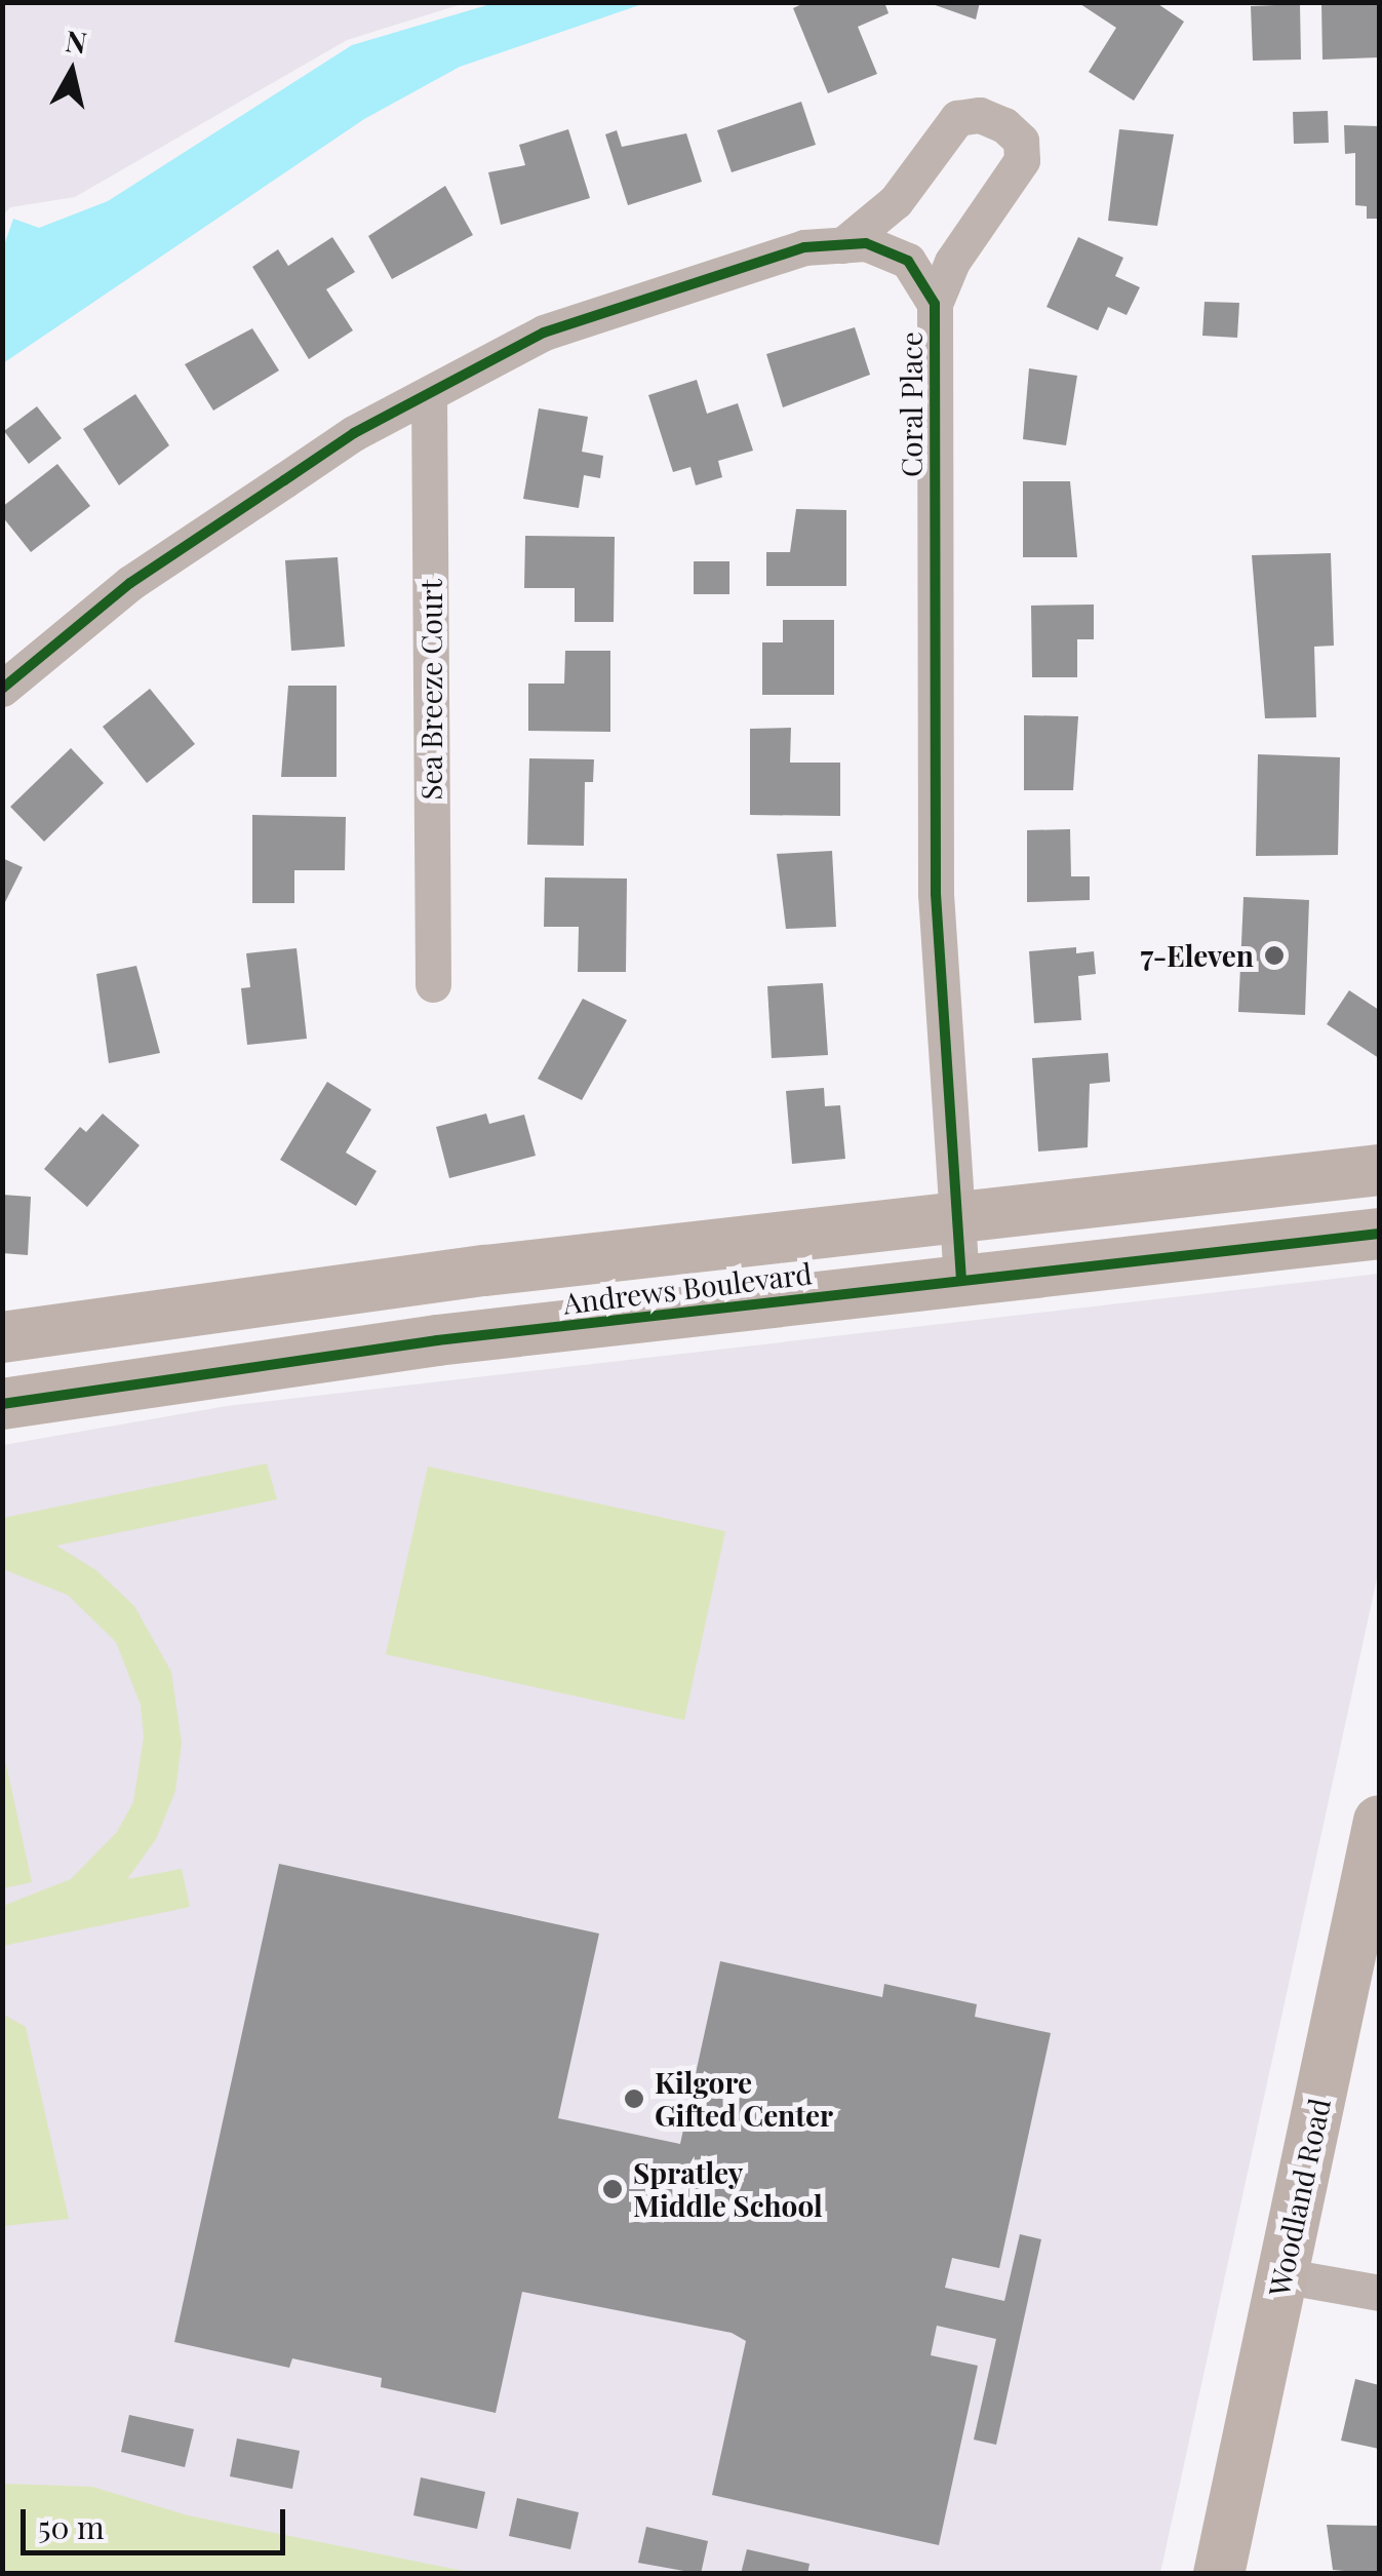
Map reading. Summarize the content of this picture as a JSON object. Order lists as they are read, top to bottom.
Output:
{
  "streets": {
    "street": [
      "Coral Place",
      "Sea Breeze Court",
      "Andrews Boulevard",
      "Woodland Road"
    ]
  },
  "crossings": [
    ["Coral Place", "Sea Breeze Court"],
    ["Coral Place", "Andrews Boulevard"]
  ],
  "places": ["7-Eleven", "Kilgore Gifted Center", "Spratley Middle School"],
  "scale_bar": "50 m",
  "north": "top"
}
